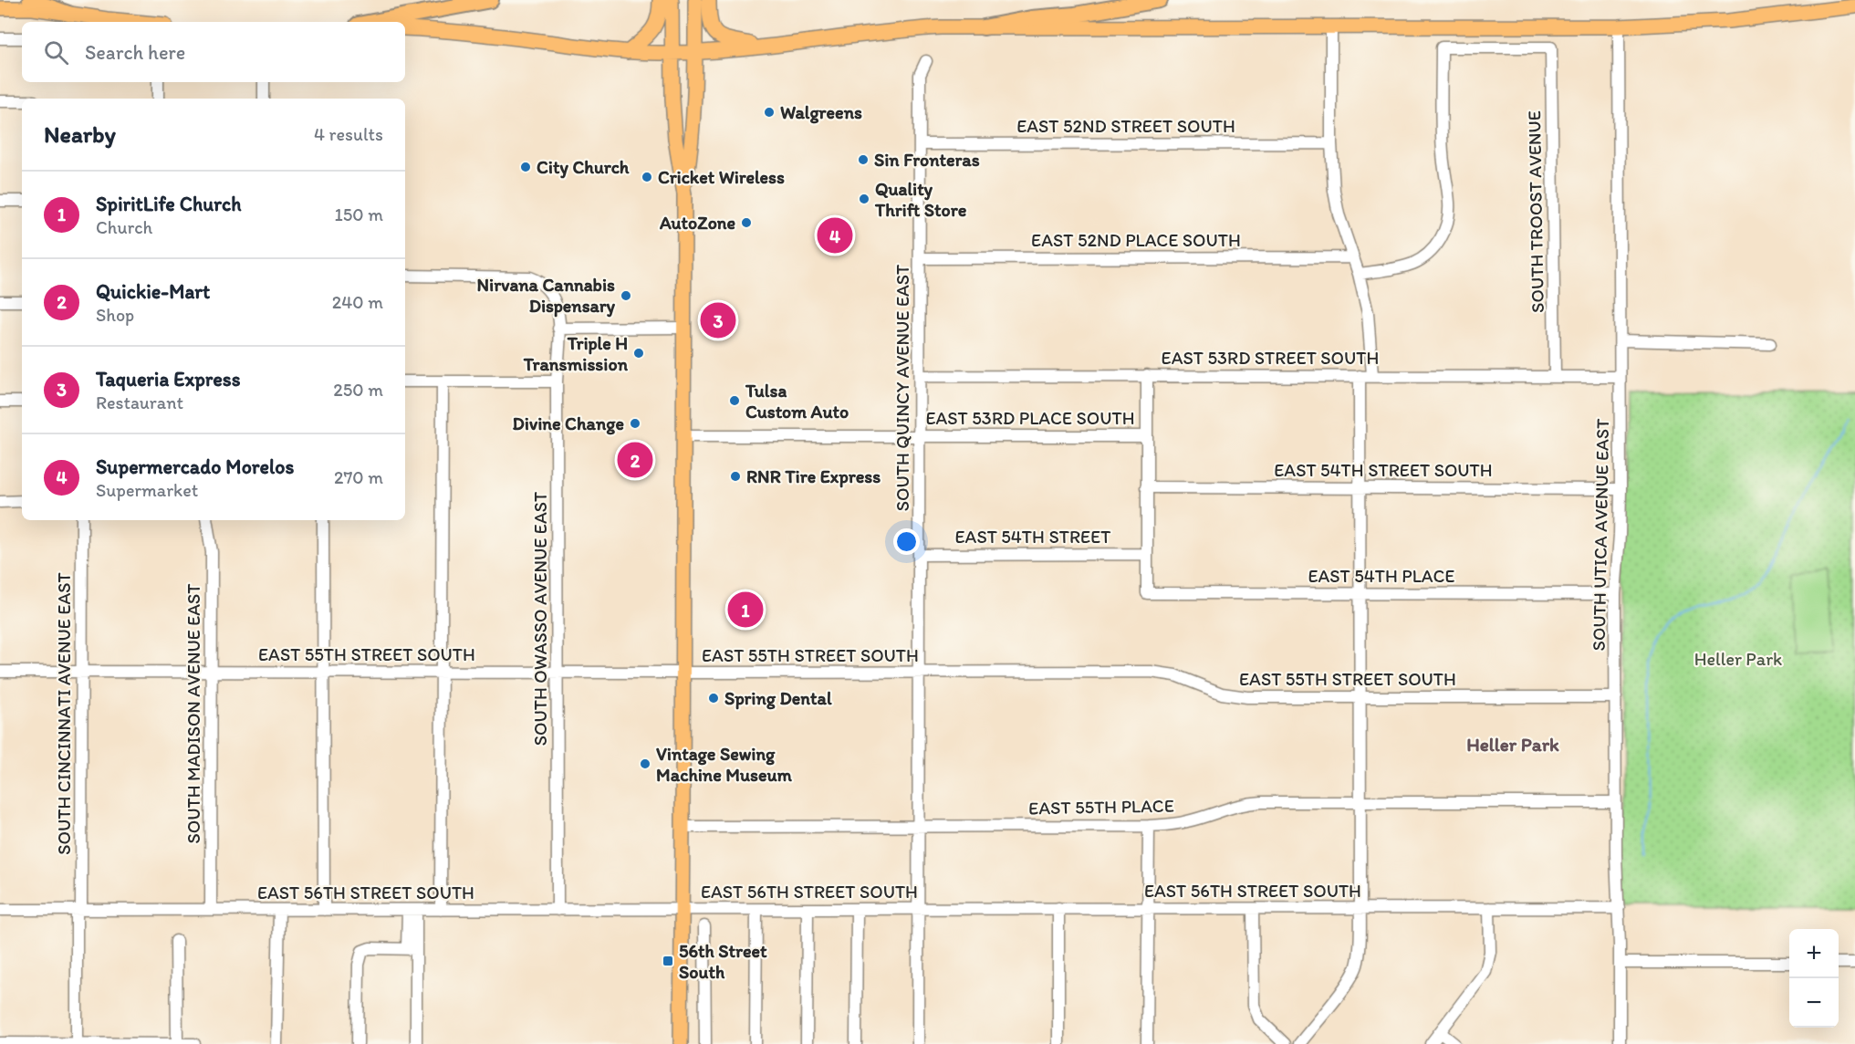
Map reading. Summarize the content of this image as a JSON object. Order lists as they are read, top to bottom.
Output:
{
  "streets": {
    "street": [
      "EAST 52ND STREET SOUTH",
      "SOUTH TROOST AVENUE",
      "EAST 52ND PLACE SOUTH",
      "EAST 53RD STREET SOUTH",
      "SOUTH QUINCY AVENUE EAST",
      "EAST 53RD PLACE SOUTH",
      "EAST 54TH STREET SOUTH",
      "SOUTH UTICA AVENUE EAST",
      "EAST 54TH STREET",
      "EAST 54TH PLACE",
      "SOUTH OWASSO AVENUE EAST",
      "EAST 55TH STREET SOUTH",
      "SOUTH CINCINNATI AVENUE EAST",
      "SOUTH MADISON AVENUE EAST",
      "EAST 55TH PLACE",
      "EAST 56TH STREET SOUTH"
    ]
  },
  "crossings": [
    ["EAST 52ND STREET SOUTH", "SOUTH QUINCY AVENUE EAST"],
    ["SOUTH TROOST AVENUE", "EAST 53RD STREET SOUTH"],
    ["EAST 52ND PLACE SOUTH", "SOUTH QUINCY AVENUE EAST"],
    ["EAST 53RD STREET SOUTH", "SOUTH QUINCY AVENUE EAST"],
    ["EAST 53RD STREET SOUTH", "SOUTH UTICA AVENUE EAST"],
    ["SOUTH QUINCY AVENUE EAST", "EAST 53RD PLACE SOUTH"],
    ["SOUTH QUINCY AVENUE EAST", "EAST 54TH STREET"],
    ["SOUTH QUINCY AVENUE EAST", "EAST 55TH STREET SOUTH"],
    ["SOUTH QUINCY AVENUE EAST", "EAST 55TH PLACE"],
    ["SOUTH QUINCY AVENUE EAST", "EAST 56TH STREET SOUTH"],
    ["EAST 54TH STREET SOUTH", "SOUTH UTICA AVENUE EAST"],
    ["SOUTH UTICA AVENUE EAST", "EAST 54TH PLACE"],
    ["SOUTH UTICA AVENUE EAST", "EAST 55TH STREET SOUTH"],
    ["SOUTH UTICA AVENUE EAST", "EAST 55TH PLACE"],
    ["SOUTH UTICA AVENUE EAST", "EAST 56TH STREET SOUTH"],
    ["EAST 54TH STREET", "EAST 54TH PLACE"],
    ["SOUTH OWASSO AVENUE EAST", "EAST 55TH STREET SOUTH"],
    ["SOUTH OWASSO AVENUE EAST", "EAST 56TH STREET SOUTH"],
    ["EAST 55TH STREET SOUTH", "SOUTH CINCINNATI AVENUE EAST"],
    ["EAST 55TH STREET SOUTH", "SOUTH MADISON AVENUE EAST"],
    ["SOUTH CINCINNATI AVENUE EAST", "EAST 56TH STREET SOUTH"],
    ["SOUTH MADISON AVENUE EAST", "EAST 56TH STREET SOUTH"]
  ],
  "districts": ["Heller Park"],
  "parks": ["Heller Park"],
  "places": {
    "other": [
      "Walgreens",
      "Sin Fronteras",
      "City Church",
      "Cricket Wireless",
      "Quality Thrift Store",
      "AutoZone",
      "Nirvana Cannabis Dispensary",
      "Triple H Transmission",
      "Tulsa Custom Auto",
      "Divine Change",
      "RNR Tire Express",
      "Spring Dental",
      "Vintage Sewing Machine Museum"
    ],
    "transit": ["56th Street South"]
  },
  "page": {
    "search": "Search here",
    "heading": ["Nearby", "4 results"],
    "list": [
      {
        "mark": "1",
        "name": "SpiritLife Church",
        "note": "Church",
        "value": "150 m"
      },
      {
        "mark": "2",
        "name": "Quickie-Mart",
        "note": "Shop",
        "value": "240 m"
      },
      {
        "mark": "3",
        "name": "Taqueria Express",
        "note": "Restaurant",
        "value": "250 m"
      },
      {
        "mark": "4",
        "name": "Supermercado Morelos",
        "note": "Supermarket",
        "value": "270 m"
      }
    ],
    "pins": [
      "4",
      "3",
      "2",
      "1"
    ],
    "map_buttons": ["+", "−"]
  }
}
